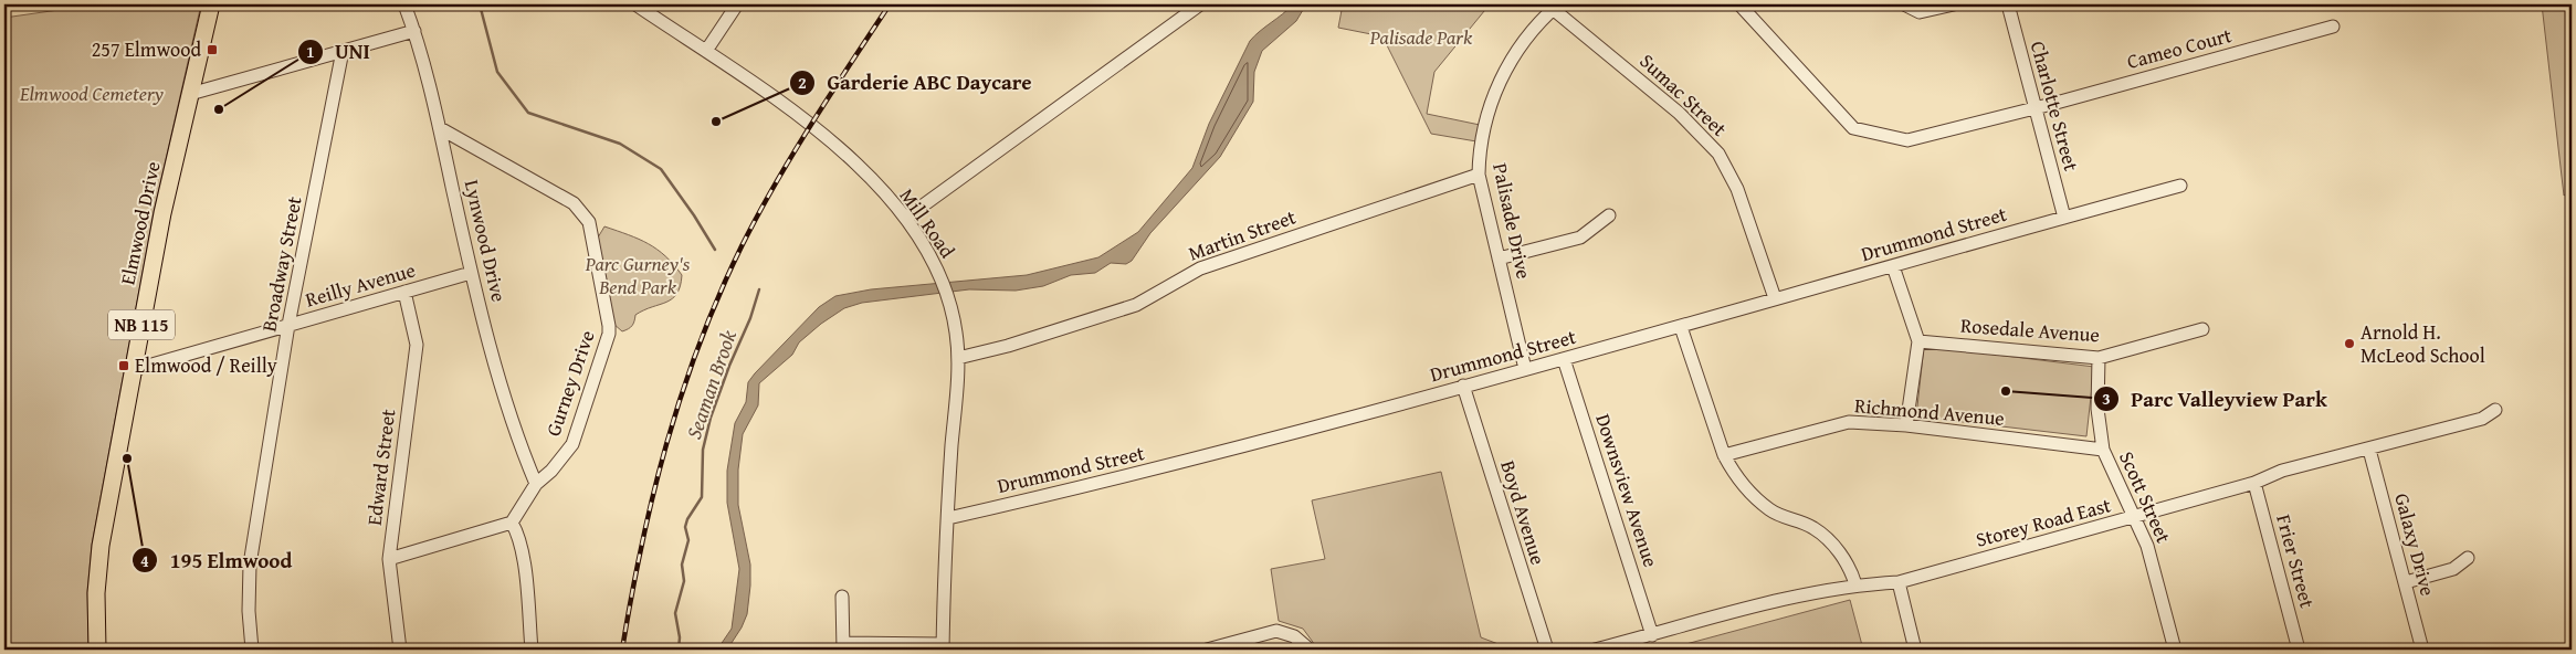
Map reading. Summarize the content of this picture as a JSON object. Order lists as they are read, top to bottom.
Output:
{
  "streets": {
    "main road": ["Elmwood Drive", "NB 115"],
    "street": [
      "Cameo Court",
      "Sumac Street",
      "Charlotte Street",
      "Palisade Drive",
      "Mill Road",
      "Drummond Street",
      "Martin Street",
      "Lynwood Drive",
      "Broadway Street",
      "Reilly Avenue",
      "Rosedale Avenue",
      "Gurney Drive",
      "Richmond Avenue",
      "Edward Street",
      "Downsview Avenue",
      "Scott Street",
      "Boyd Avenue",
      "Storey Road East",
      "Galaxy Drive",
      "Frier Street"
    ]
  },
  "crossings": [
    ["Cameo Court", "Charlotte Street"],
    ["Sumac Street", "Palisade Drive"],
    ["Sumac Street", "Drummond Street"],
    ["Charlotte Street", "Drummond Street"],
    ["Palisade Drive", "Drummond Street"],
    ["Palisade Drive", "Martin Street"],
    ["Elmwood Drive", "Reilly Avenue"],
    ["Mill Road", "Drummond Street"],
    ["Mill Road", "Martin Street"],
    ["Drummond Street", "Downsview Avenue"],
    ["Drummond Street", "Boyd Avenue"],
    ["Lynwood Drive", "Reilly Avenue"],
    ["Lynwood Drive", "Gurney Drive"],
    ["Broadway Street", "Reilly Avenue"],
    ["Reilly Avenue", "Edward Street"],
    ["Rosedale Avenue", "Scott Street"],
    ["Richmond Avenue", "Scott Street"],
    ["Downsview Avenue", "Storey Road East"],
    ["Scott Street", "Storey Road East"],
    ["Storey Road East", "Galaxy Drive"],
    ["Storey Road East", "Frier Street"]
  ],
  "water": ["Seaman Brook"],
  "parks": ["Palisade Park", "Elmwood Cemetery", "Parc Gurney's Bend Park"],
  "places": {
    "transit": ["257 Elmwood", "Elmwood / Reilly"],
    "other": [
      "UNI",
      "Garderie ABC Daycare",
      "Arnold H. McLeod School",
      "Parc Valleyview Park",
      "195 Elmwood"
    ]
  }
}
